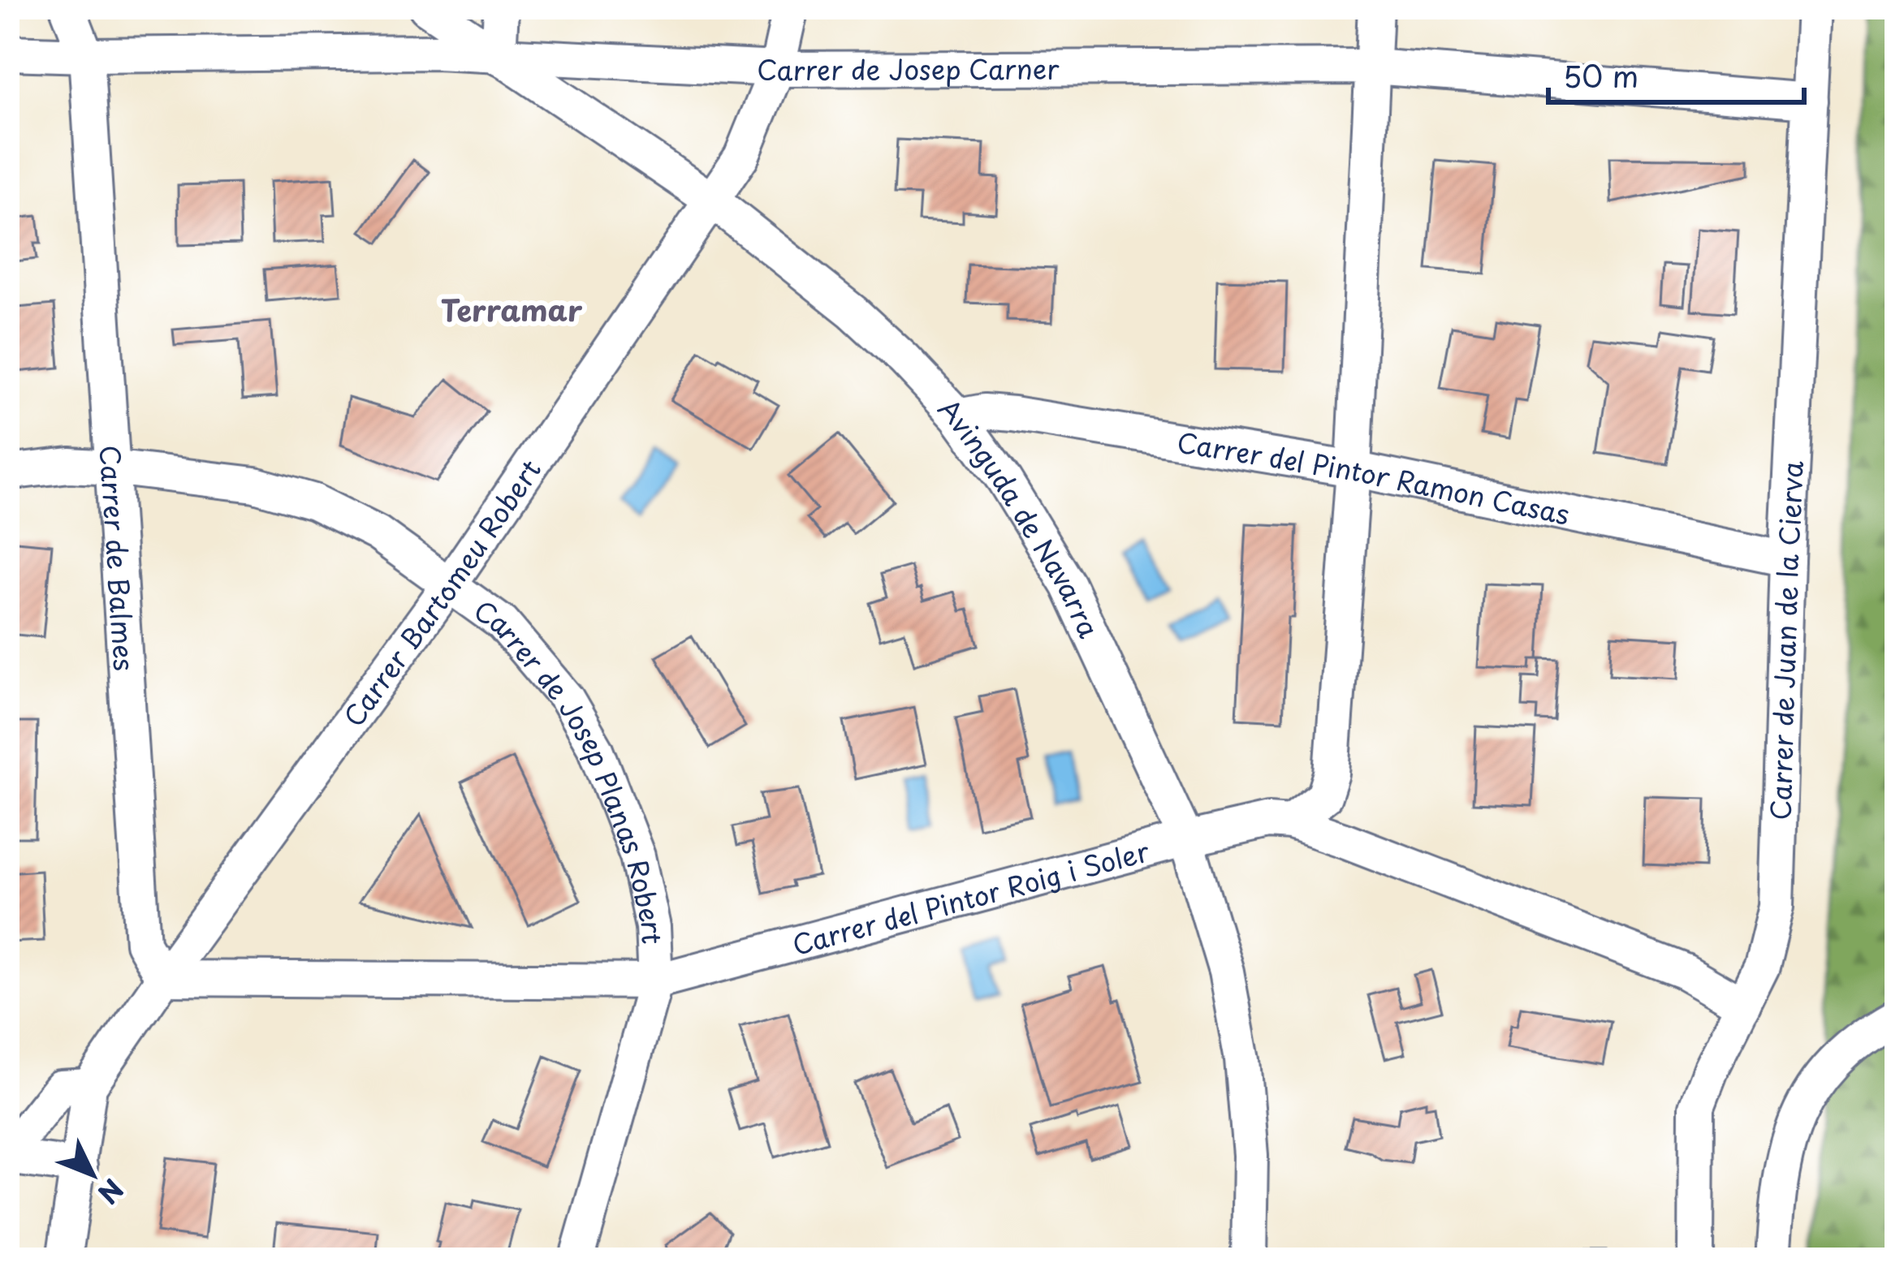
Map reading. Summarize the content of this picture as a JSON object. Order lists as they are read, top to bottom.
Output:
{
  "streets": {
    "street": [
      "Carrer de Josep Carner",
      "Carrer del Pintor Ramon Casas",
      "Avinguda de Navarra",
      "Carrer de Balmes",
      "Carrer Bartomeu Robert",
      "Carrer de Juan de la Cierva",
      "Carrer de Josep Planas Robert",
      "Carrer del Pintor Roig i Soler"
    ]
  },
  "crossings": [
    ["Carrer de Josep Carner", "Avinguda de Navarra"],
    ["Carrer de Josep Carner", "Carrer de Balmes"],
    ["Carrer de Josep Carner", "Carrer Bartomeu Robert"],
    ["Carrer de Josep Carner", "Carrer de Juan de la Cierva"],
    ["Carrer del Pintor Ramon Casas", "Avinguda de Navarra"],
    ["Carrer del Pintor Ramon Casas", "Carrer de Juan de la Cierva"],
    ["Avinguda de Navarra", "Carrer Bartomeu Robert"],
    ["Avinguda de Navarra", "Carrer del Pintor Roig i Soler"],
    ["Carrer de Balmes", "Carrer Bartomeu Robert"],
    ["Carrer de Balmes", "Carrer de Josep Planas Robert"],
    ["Carrer de Balmes", "Carrer del Pintor Roig i Soler"],
    ["Carrer Bartomeu Robert", "Carrer de Josep Planas Robert"],
    ["Carrer Bartomeu Robert", "Carrer del Pintor Roig i Soler"],
    ["Carrer de Juan de la Cierva", "Carrer del Pintor Roig i Soler"],
    ["Carrer de Josep Planas Robert", "Carrer del Pintor Roig i Soler"]
  ],
  "districts": ["Terramar"],
  "scale_bar": "50 m",
  "north": "bottom right"
}
